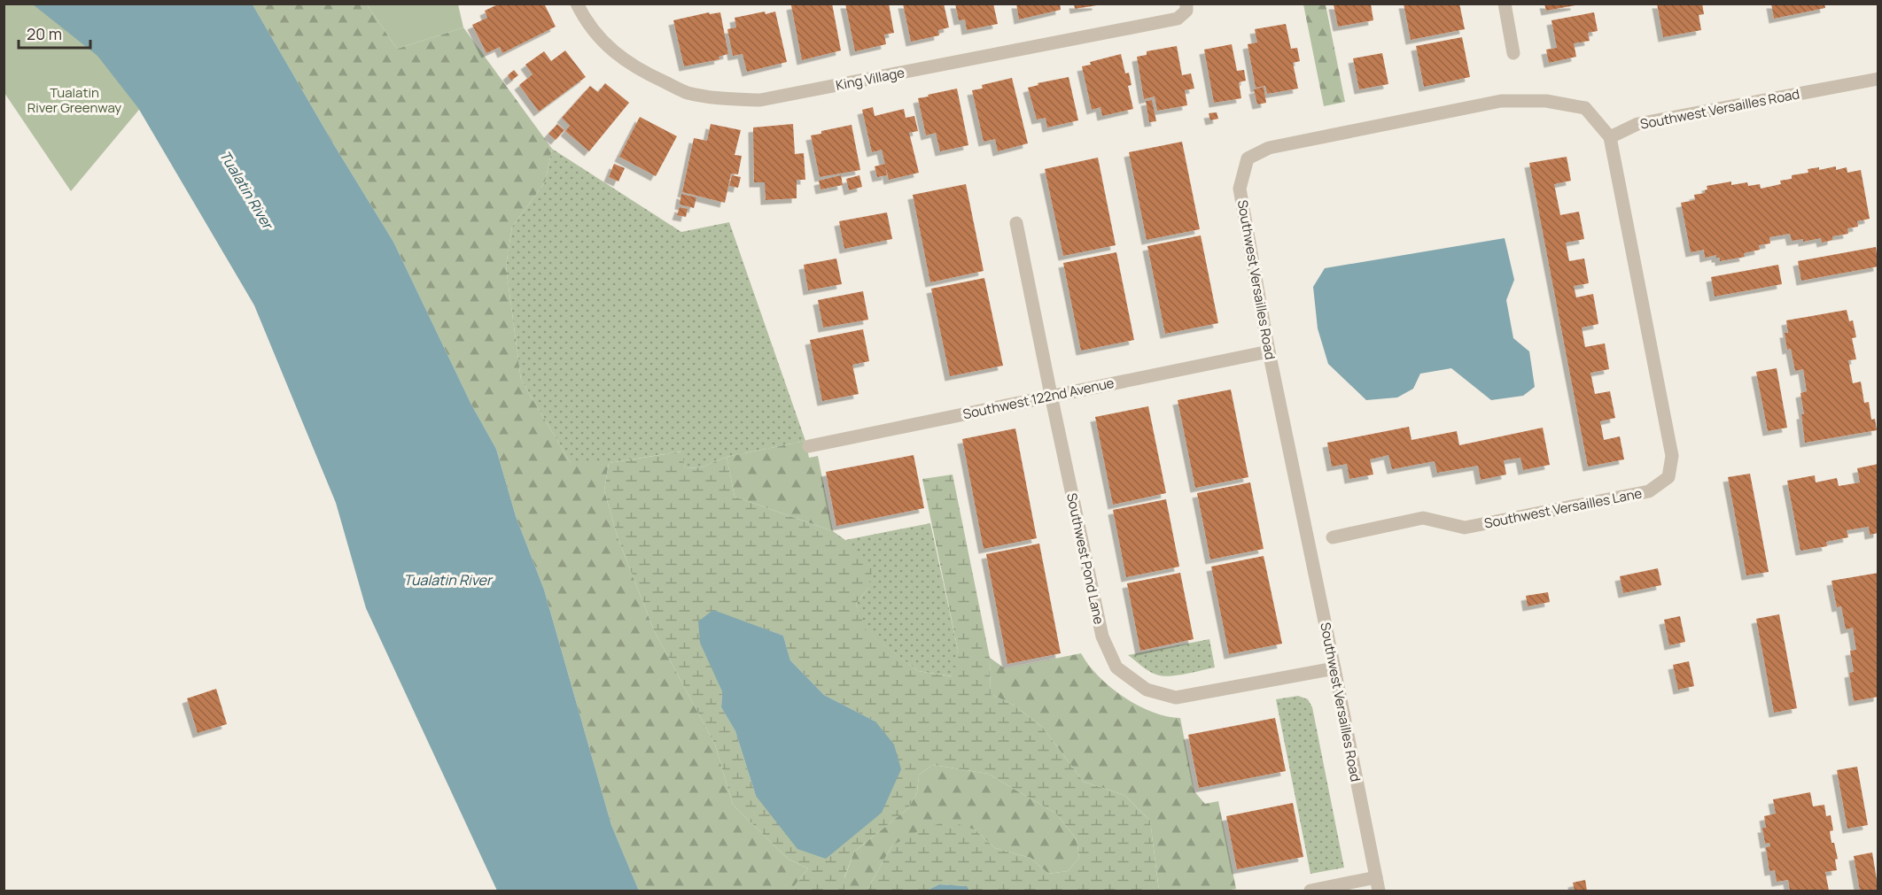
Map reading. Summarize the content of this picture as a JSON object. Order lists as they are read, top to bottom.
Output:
{
  "streets": {
    "street": [
      "King Village",
      "Southwest Versailles Road",
      "Southwest 122nd Avenue",
      "Southwest Versailles Lane",
      "Southwest Pond Lane"
    ]
  },
  "crossings": [
    ["Southwest Versailles Road", "Southwest 122nd Avenue"],
    ["Southwest Versailles Road", "Southwest Versailles Lane"],
    ["Southwest Versailles Road", "Southwest Pond Lane"],
    ["Southwest 122nd Avenue", "Southwest Pond Lane"]
  ],
  "water": ["Tualatin River"],
  "parks": ["Tualatin River Greenway"],
  "scale_bar": "20 m"
}
